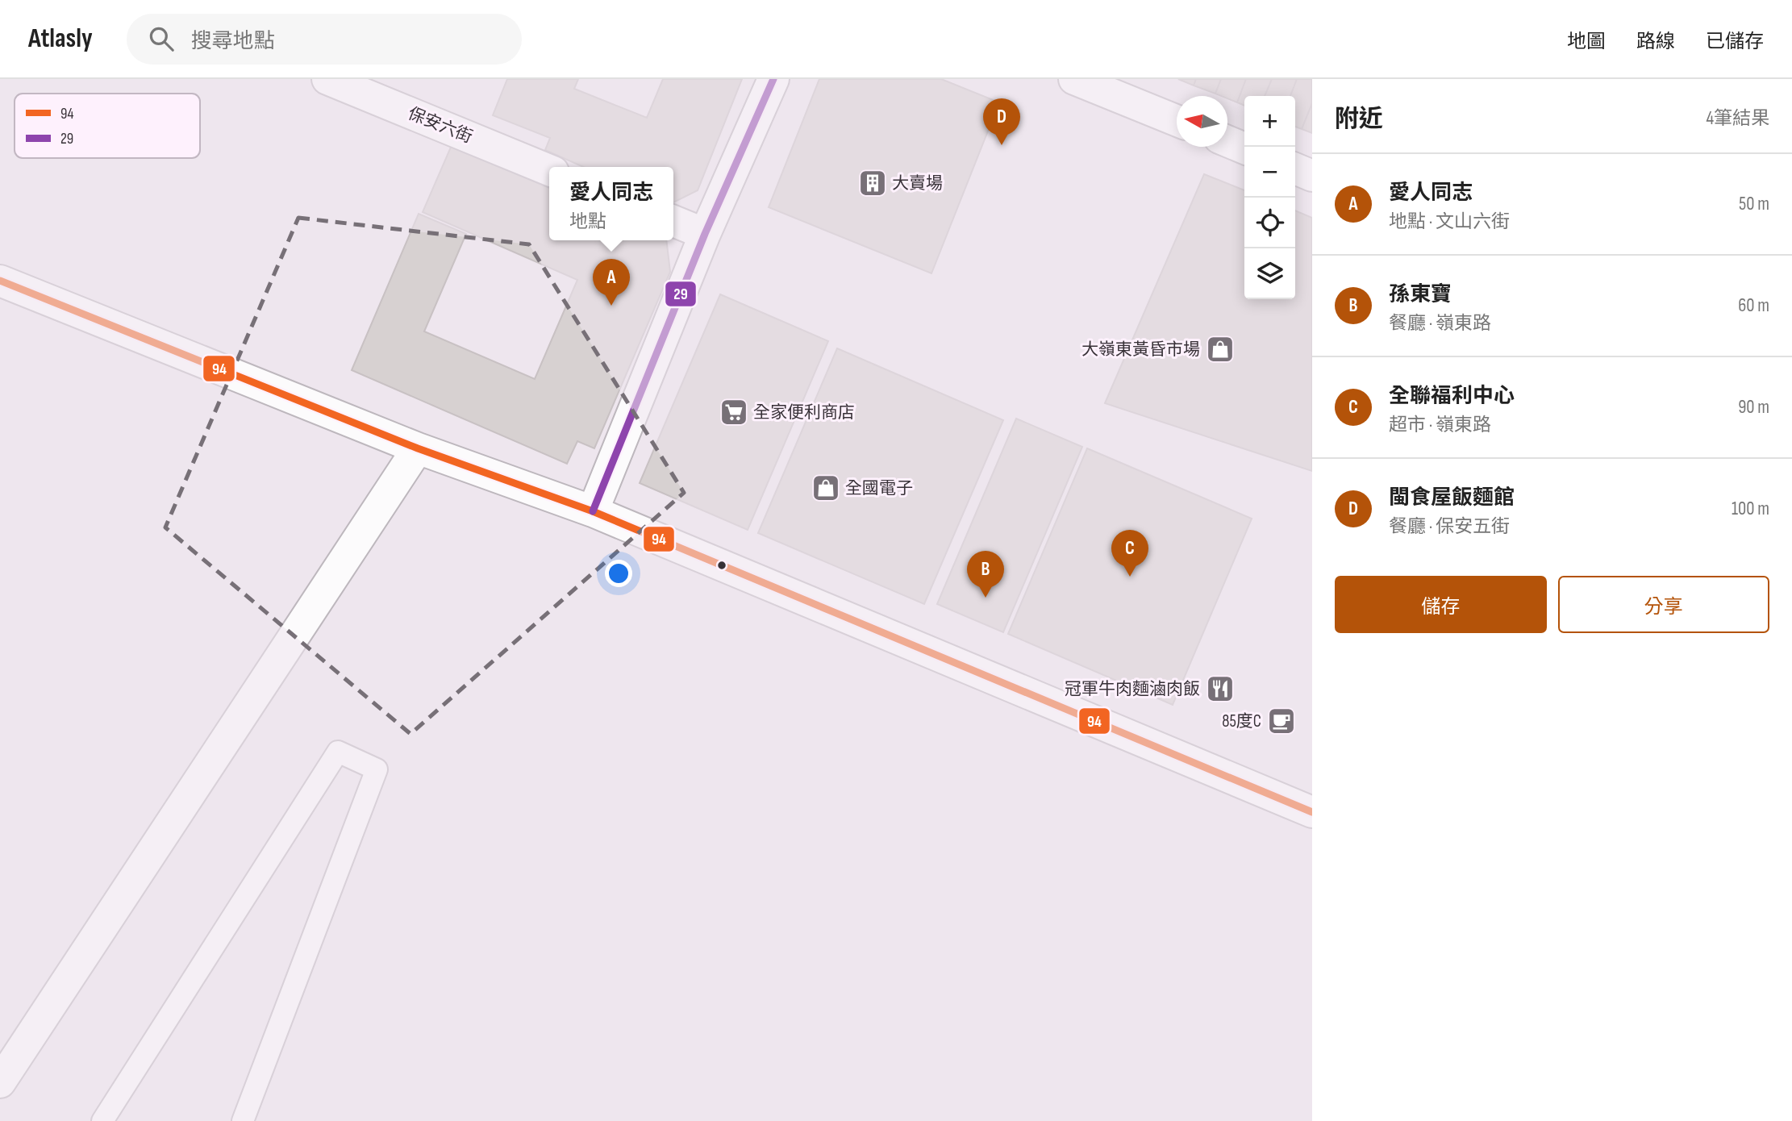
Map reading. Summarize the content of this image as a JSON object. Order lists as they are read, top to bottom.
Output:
{
  "streets": {
    "street": ["保安六街"]
  },
  "places": {
    "building": ["大賣場"],
    "shop": ["大嶺東黃昏市場", "全國電子"],
    "supermarket": ["全家便利商店"],
    "restaurant": ["冠軍牛肉麵滷肉飯"],
    "cafe": ["85度C"]
  },
  "lines": ["transit line 29", "transit line 94"],
  "legend": ["94", "29"],
  "north": "left",
  "page": {
    "header": "Atlasly",
    "search": "搜尋地點",
    "nav": ["地圖", "路線", "已儲存"],
    "heading": ["附近", "4筆結果"],
    "map_buttons": ["+", "−"],
    "pins": [
      "D",
      "A",
      "C",
      "B"
    ],
    "list": [
      {
        "mark": "A",
        "name": "愛人同志",
        "note": "地點 · 文山六街",
        "value": "50 m"
      },
      {
        "mark": "B",
        "name": "孫東寶",
        "note": "餐廳 · 嶺東路",
        "value": "60 m"
      },
      {
        "mark": "C",
        "name": "全聯福利中心",
        "note": "超市 · 嶺東路",
        "value": "90 m"
      },
      {
        "mark": "D",
        "name": "閩食屋飯麵館",
        "note": "餐廳 · 保安五街",
        "value": "100 m"
      }
    ],
    "popup": ["愛人同志", "地點"],
    "buttons": ["儲存", "分享"]
  }
}
